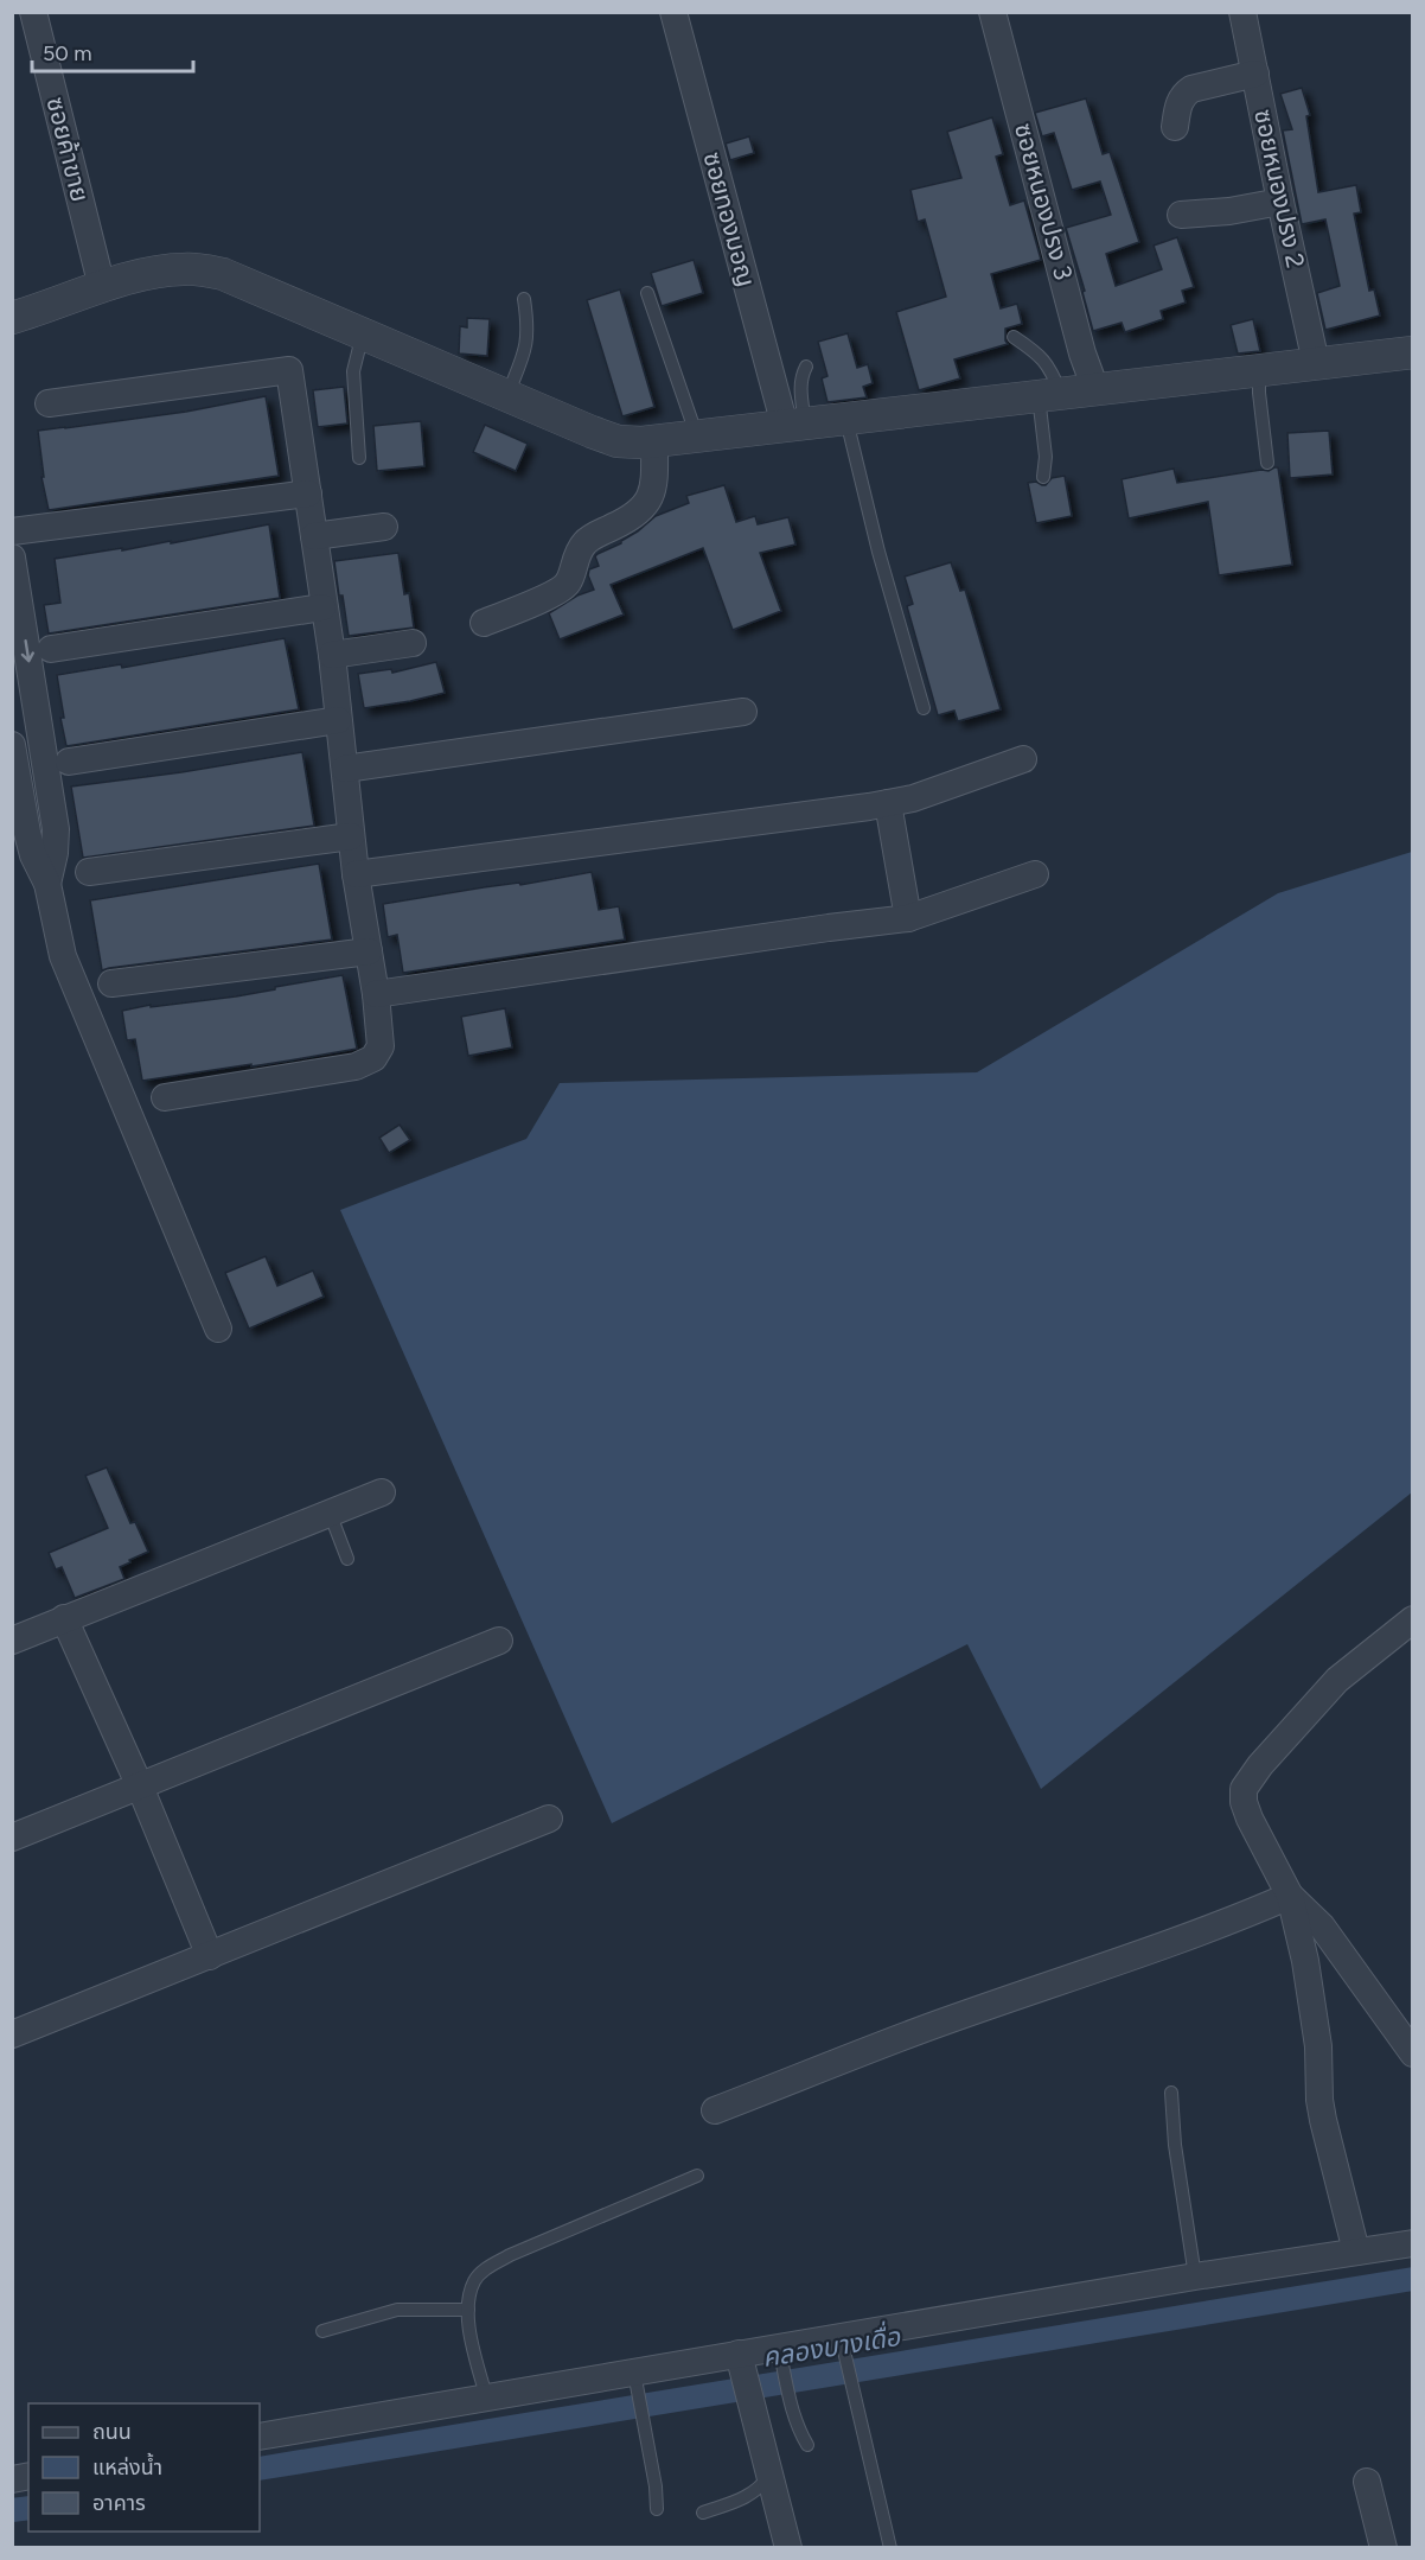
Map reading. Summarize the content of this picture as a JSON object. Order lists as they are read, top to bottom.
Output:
{
  "streets": {
    "street": [
      "ซอยค้าขาย",
      "ซอยหนองปรง 2",
      "ซอยหนองปรง 3",
      "ซอยทองมอญ"
    ]
  },
  "water": ["คลองบางเดื่อ"],
  "legend": ["ถนน", "แหล่งน้ำ", "อาคาร"],
  "scale_bar": "50 m"
}
